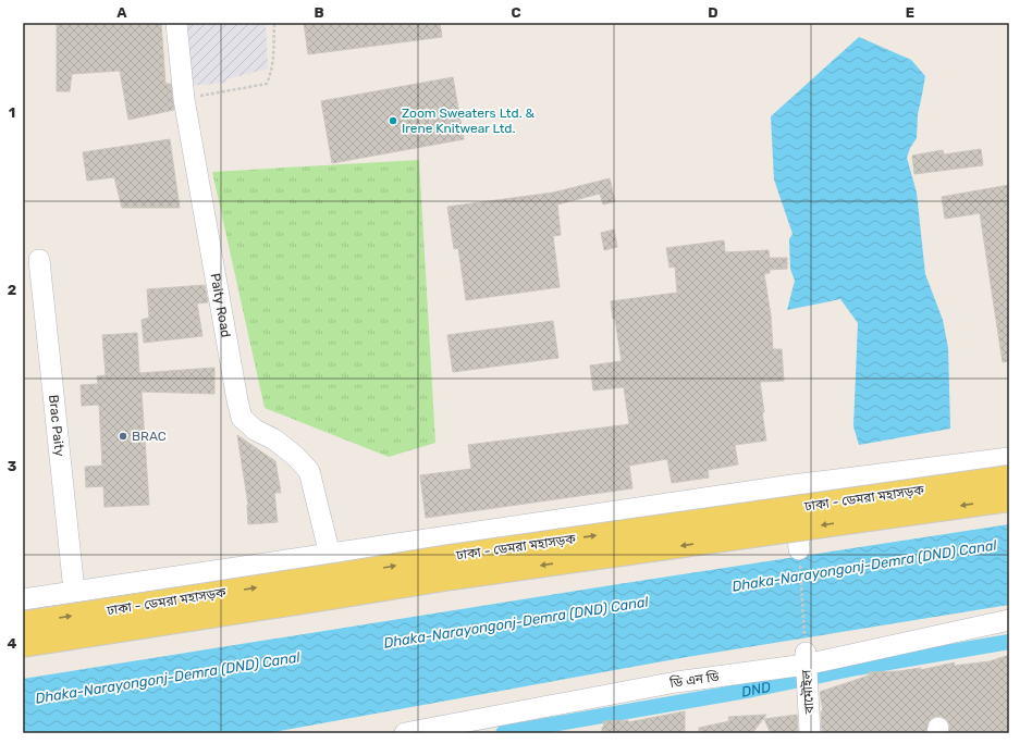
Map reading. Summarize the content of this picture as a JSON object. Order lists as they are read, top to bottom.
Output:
{
  "streets": {
    "main road": ["ঢাকা - ডেমরা মহাসড়ক"],
    "street": [
      "Paity Road",
      "Brac Paity",
      "ডি এন ডি",
      "বামৌইল"
    ]
  },
  "crossings": [
    ["ডি এন ডি", "বামৌইল"]
  ],
  "water": ["Dhaka-Narayongonj-Demra (DND) Canal", "DND"],
  "places": ["Zoom Sweaters Ltd. & Irene Knitwear Ltd.", "BRAC"],
  "grid": {
    "columns": [
      "A",
      "B",
      "C",
      "D",
      "E"
    ],
    "rows": [
      "1",
      "2",
      "3",
      "4"
    ]
  }
}
